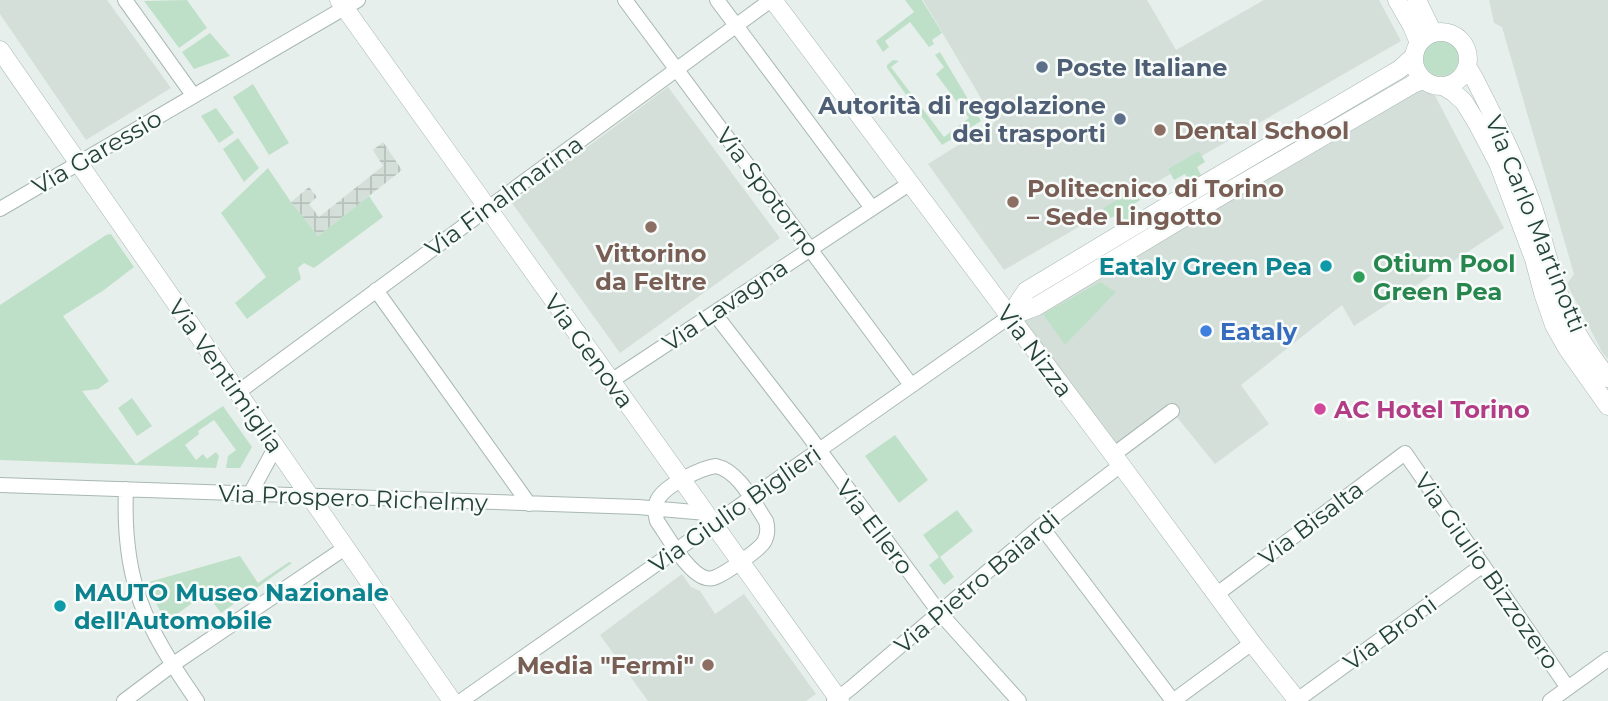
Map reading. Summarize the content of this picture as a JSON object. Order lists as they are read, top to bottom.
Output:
{
  "streets": {
    "street": [
      "Via Garessio",
      "Via Spotorno",
      "Via Finalmarina",
      "Via Carlo Martinotti",
      "Via Lavagna",
      "Via Genova",
      "Via Nizza",
      "Via Ventimiglia",
      "Via Prospero Richelmy",
      "Via Giulio Biglieri",
      "Via Bisalta",
      "Via Ellero",
      "Via Giulio Bizzozero",
      "Via Pietro Baiardi",
      "Via Broni"
    ]
  },
  "crossings": [
    ["Via Garessio", "Via Genova"],
    ["Via Garessio", "Via Ventimiglia"],
    ["Via Spotorno", "Via Finalmarina"],
    ["Via Spotorno", "Via Lavagna"],
    ["Via Spotorno", "Via Giulio Biglieri"],
    ["Via Finalmarina", "Via Genova"],
    ["Via Finalmarina", "Via Nizza"],
    ["Via Finalmarina", "Via Ventimiglia"],
    ["Via Lavagna", "Via Genova"],
    ["Via Lavagna", "Via Nizza"],
    ["Via Lavagna", "Via Ellero"],
    ["Via Genova", "Via Prospero Richelmy"],
    ["Via Genova", "Via Giulio Biglieri"],
    ["Via Genova", "Via Pietro Baiardi"],
    ["Via Nizza", "Via Giulio Biglieri"],
    ["Via Nizza", "Via Bisalta"],
    ["Via Nizza", "Via Pietro Baiardi"],
    ["Via Nizza", "Via Broni"],
    ["Via Ventimiglia", "Via Prospero Richelmy"],
    ["Via Prospero Richelmy", "Via Giulio Biglieri"],
    ["Via Giulio Biglieri", "Via Ellero"],
    ["Via Bisalta", "Via Giulio Bizzozero"],
    ["Via Ellero", "Via Pietro Baiardi"],
    ["Via Giulio Bizzozero", "Via Broni"]
  ],
  "places": [
    "Poste Italiane",
    "Autorità di regolazione dei trasporti",
    "Dental School",
    "Politecnico di Torino – Sede Lingotto",
    "Vittorino da Feltre",
    "Eataly Green Pea",
    "Otium Pool Green Pea",
    "Eataly",
    "AC Hotel Torino",
    "MAUTO Museo Nazionale dell'Automobile",
    "Media \"Fermi\""
  ]
}
